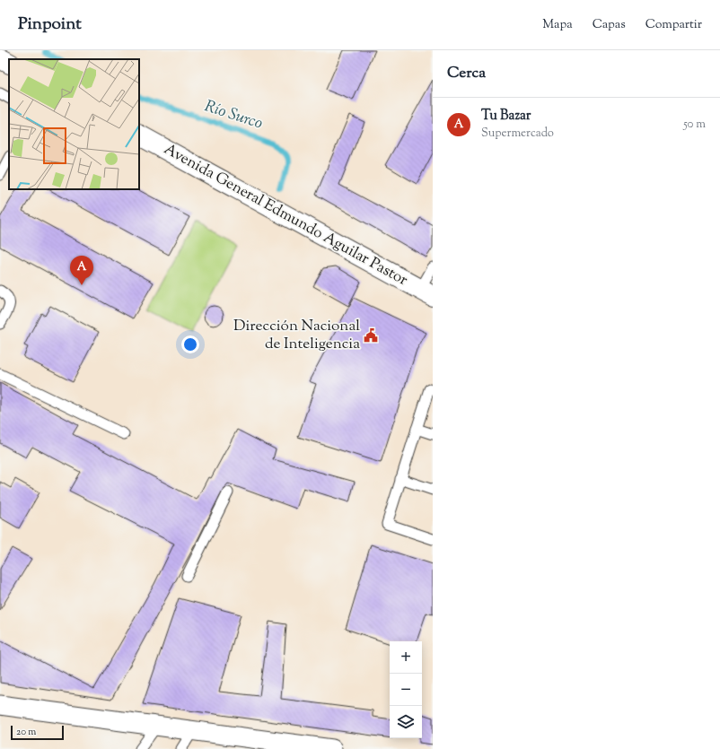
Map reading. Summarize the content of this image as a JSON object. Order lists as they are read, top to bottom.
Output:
{
  "streets": {
    "street": ["Avenida General Edmundo Aguilar Pastor"]
  },
  "water": ["Río Surco"],
  "places": {
    "public building": ["Dirección Nacional de Inteligencia"]
  },
  "scale_bar": "20 m",
  "page": {
    "header": "Pinpoint",
    "nav": ["Mapa", "Capas", "Compartir"],
    "heading": "Cerca",
    "list": [
      {
        "mark": "A",
        "name": "Tu Bazar",
        "note": "Supermercado",
        "value": "50 m"
      }
    ],
    "pins": "A",
    "map_buttons": ["+", "−"],
    "scale": "20 m"
  }
}
